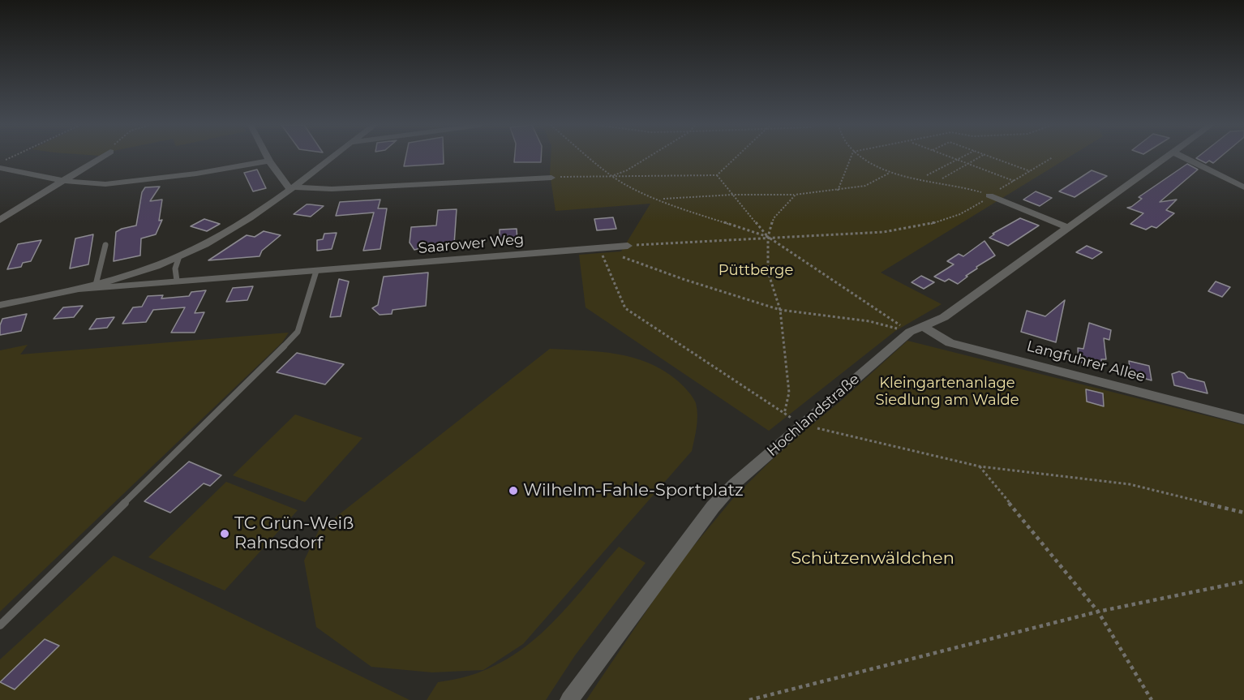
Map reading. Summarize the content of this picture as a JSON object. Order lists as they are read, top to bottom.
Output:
{
  "streets": {
    "street": ["Saarower Weg", "Langfuhrer Allee", "Hochlandstraße"]
  },
  "crossings": [
    ["Langfuhrer Allee", "Hochlandstraße"]
  ],
  "parks": ["Püttberge", "Kleingartenanlage Siedlung am Walde", "Schützenwäldchen"],
  "places": ["Wilhelm-Fahle-Sportplatz", "TC Grün-Weiß Rahnsdorf"]
}
